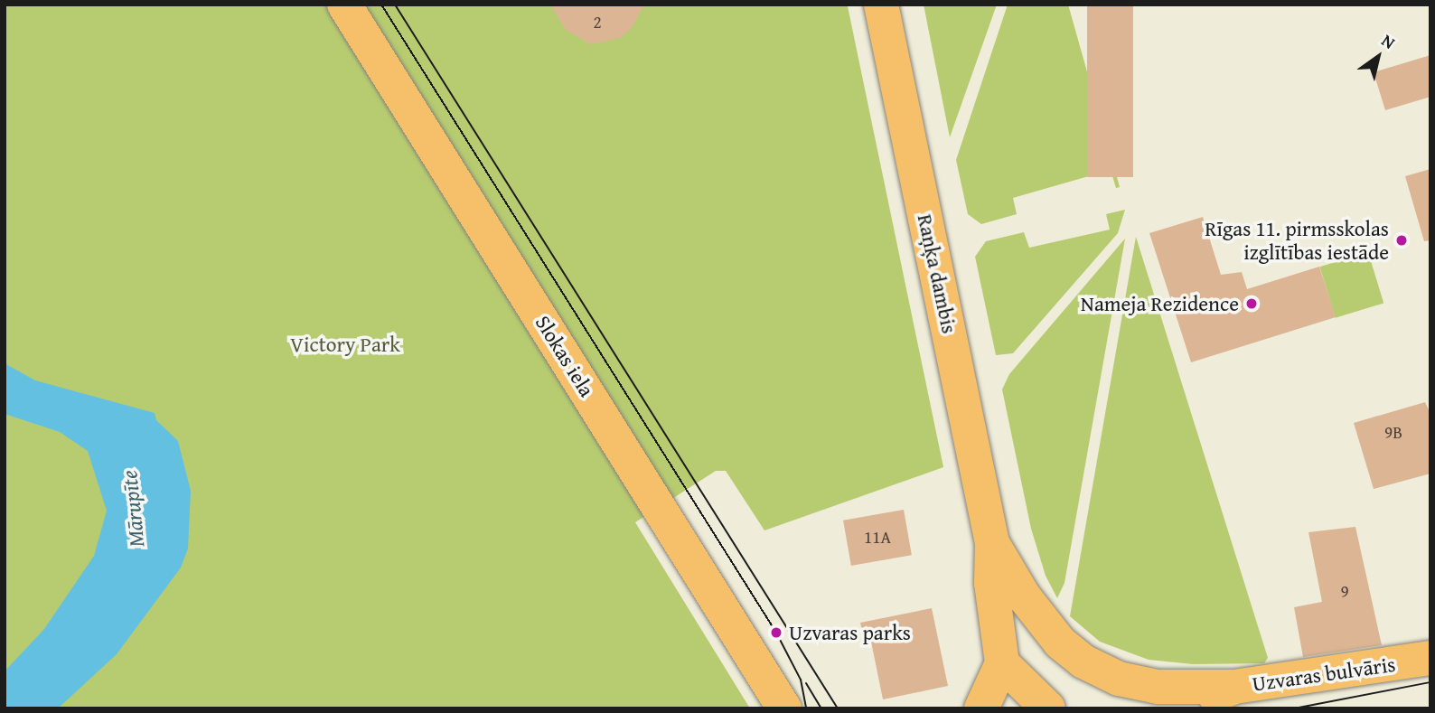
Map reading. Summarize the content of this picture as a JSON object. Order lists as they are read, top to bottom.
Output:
{
  "streets": {
    "main road": ["Raņķa dambis", "Slokas iela", "Uzvaras bulvāris"]
  },
  "crossings": [
    ["Raņķa dambis", "Uzvaras bulvāris"]
  ],
  "water": ["Mārupīte"],
  "parks": ["Victory Park"],
  "places": ["Rīgas 11. pirmsskolas izglītības iestāde", "Nameja Rezidence", "Uzvaras parks"],
  "house_numbers": [
    "2",
    "9B",
    "11A",
    "9"
  ],
  "north": "top right"
}
